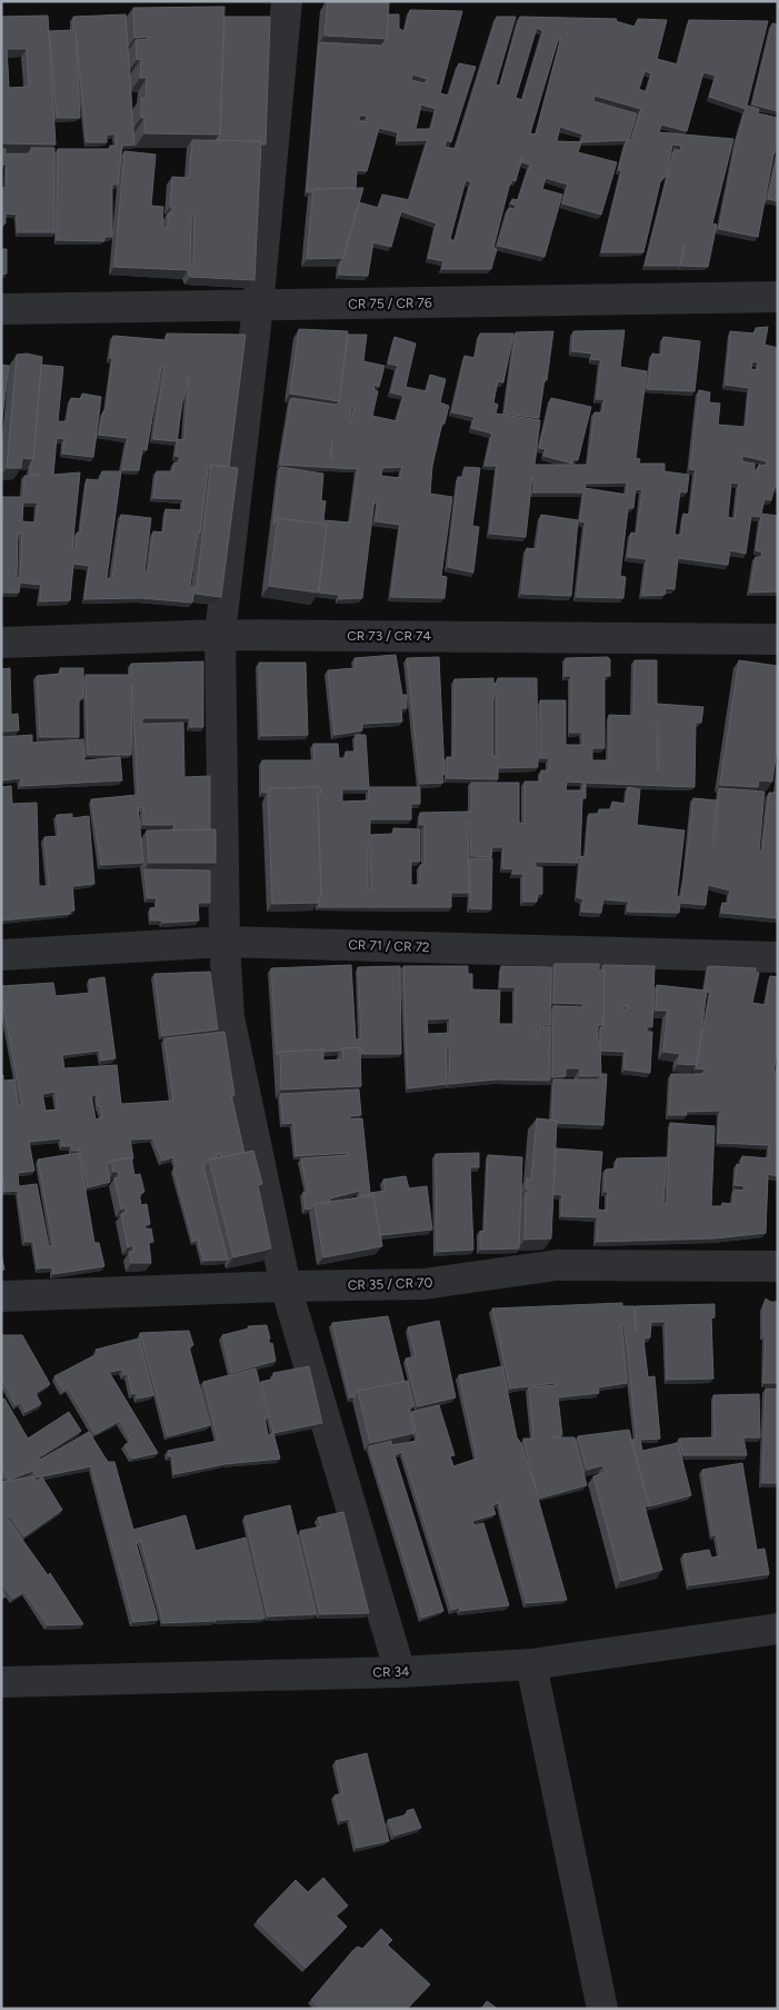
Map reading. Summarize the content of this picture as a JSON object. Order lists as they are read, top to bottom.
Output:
{
  "streets": {
    "street": [
      "CR 75 / CR 76",
      "CR 73 / CR 74",
      "CR 71 / CR 72",
      "CR 35 / CR 70",
      "CR 34"
    ]
  }
}
